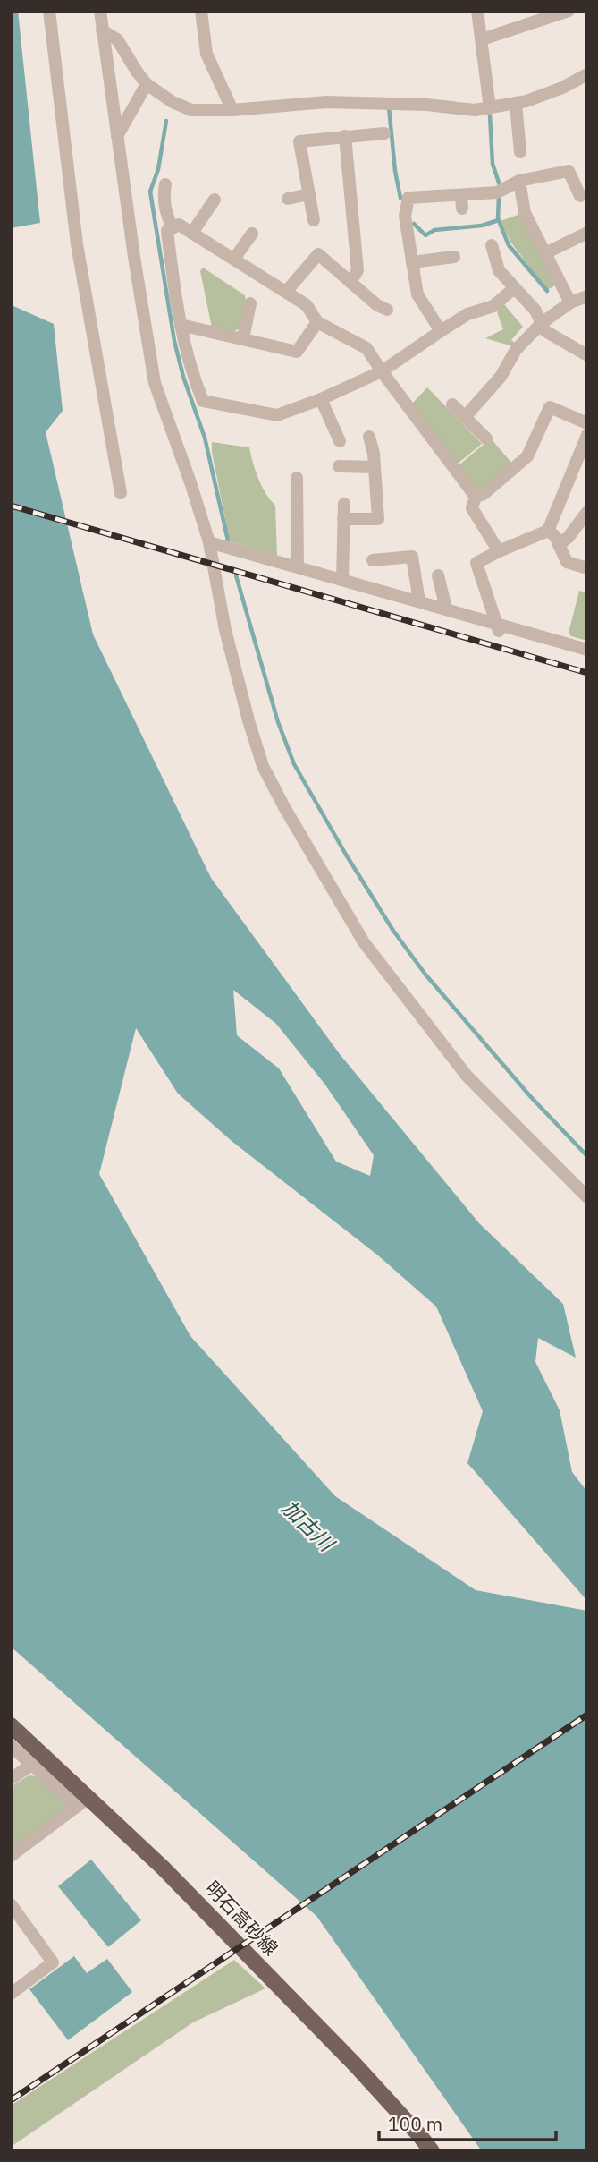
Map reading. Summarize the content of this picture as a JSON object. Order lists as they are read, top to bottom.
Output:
{
  "streets": {
    "main road": ["明石高砂線"]
  },
  "water": ["加古川"],
  "scale_bar": "100 m"
}
